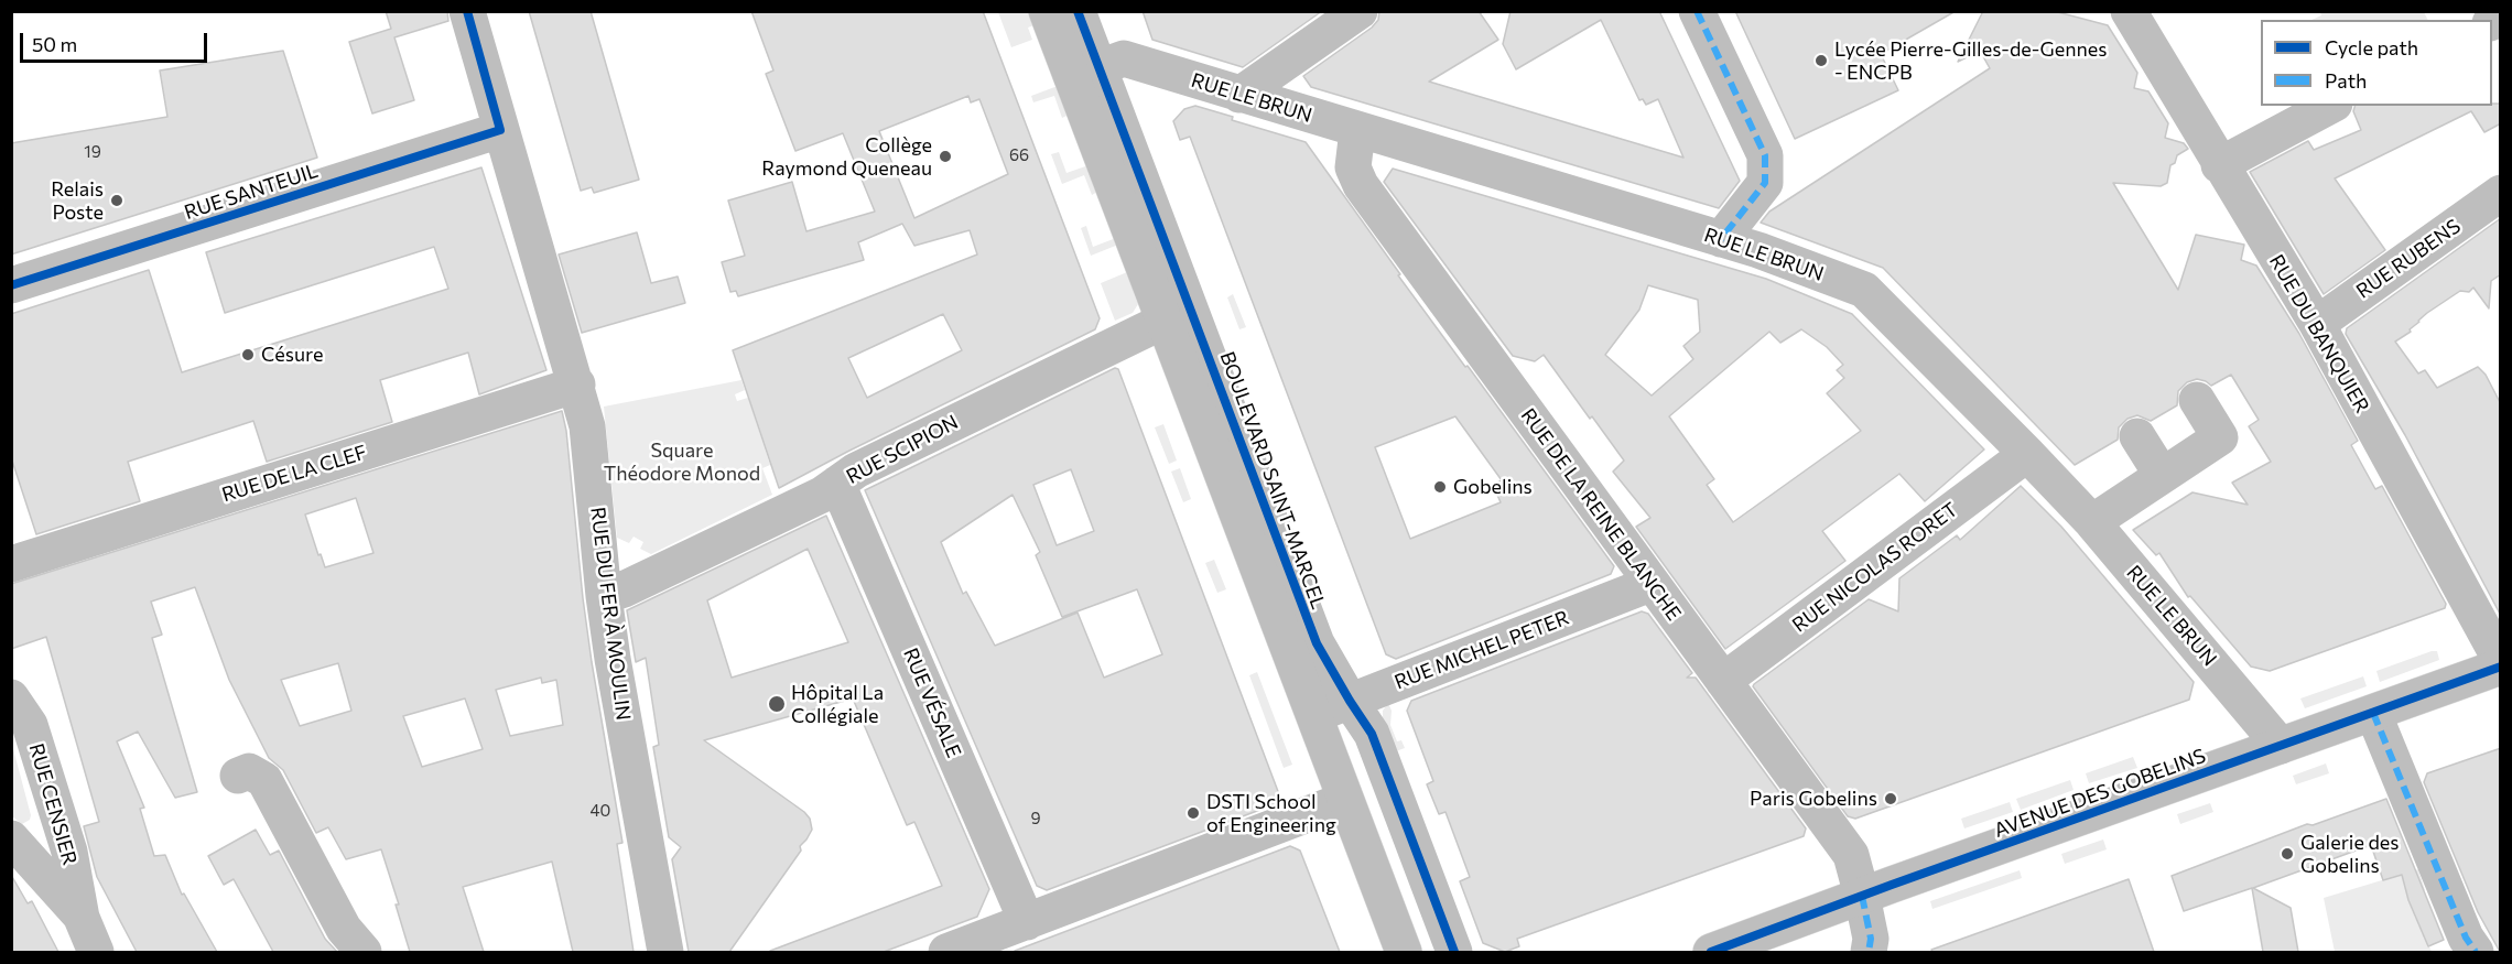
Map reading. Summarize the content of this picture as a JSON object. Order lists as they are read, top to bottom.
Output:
{
  "streets": {
    "street": [
      "RUE LE BRUN",
      "RUE SANTEUIL",
      "RUE RUBENS",
      "RUE DU BANQUIER",
      "RUE SCIPION",
      "RUE DE LA CLEF",
      "BOULEVARD SAINT-MARCEL",
      "RUE DE LA REINE BLANCHE",
      "RUE NICOLAS RORET",
      "RUE DU FER À MOULIN",
      "RUE MICHEL PETER",
      "RUE VÉSALE",
      "AVENUE DES GOBELINS",
      "RUE CENSIER"
    ]
  },
  "crossings": [
    ["RUE LE BRUN", "BOULEVARD SAINT-MARCEL"],
    ["RUE LE BRUN", "RUE DE LA REINE BLANCHE"],
    ["RUE LE BRUN", "RUE NICOLAS RORET"],
    ["RUE LE BRUN", "AVENUE DES GOBELINS"],
    ["RUE SANTEUIL", "RUE DU FER À MOULIN"],
    ["RUE RUBENS", "RUE DU BANQUIER"],
    ["RUE SCIPION", "BOULEVARD SAINT-MARCEL"],
    ["RUE SCIPION", "RUE DU FER À MOULIN"],
    ["RUE SCIPION", "RUE VÉSALE"],
    ["RUE DE LA CLEF", "RUE DU FER À MOULIN"],
    ["BOULEVARD SAINT-MARCEL", "RUE MICHEL PETER"],
    ["RUE DE LA REINE BLANCHE", "RUE NICOLAS RORET"],
    ["RUE DE LA REINE BLANCHE", "RUE MICHEL PETER"],
    ["RUE DE LA REINE BLANCHE", "AVENUE DES GOBELINS"]
  ],
  "parks": ["Square Théodore Monod"],
  "places": [
    "Lycée Pierre-Gilles-de-Gennes - ENCPB",
    "Collège Raymond Queneau",
    "Relais Poste",
    "Césure",
    "Gobelins",
    "Hôpital La Collégiale",
    "Paris Gobelins",
    "DSTI School of Engineering",
    "Galerie des Gobelins"
  ],
  "house_numbers": [
    "19",
    "66",
    "40",
    "9"
  ],
  "legend": ["Cycle path", "Path"],
  "scale_bar": "50 m"
}
